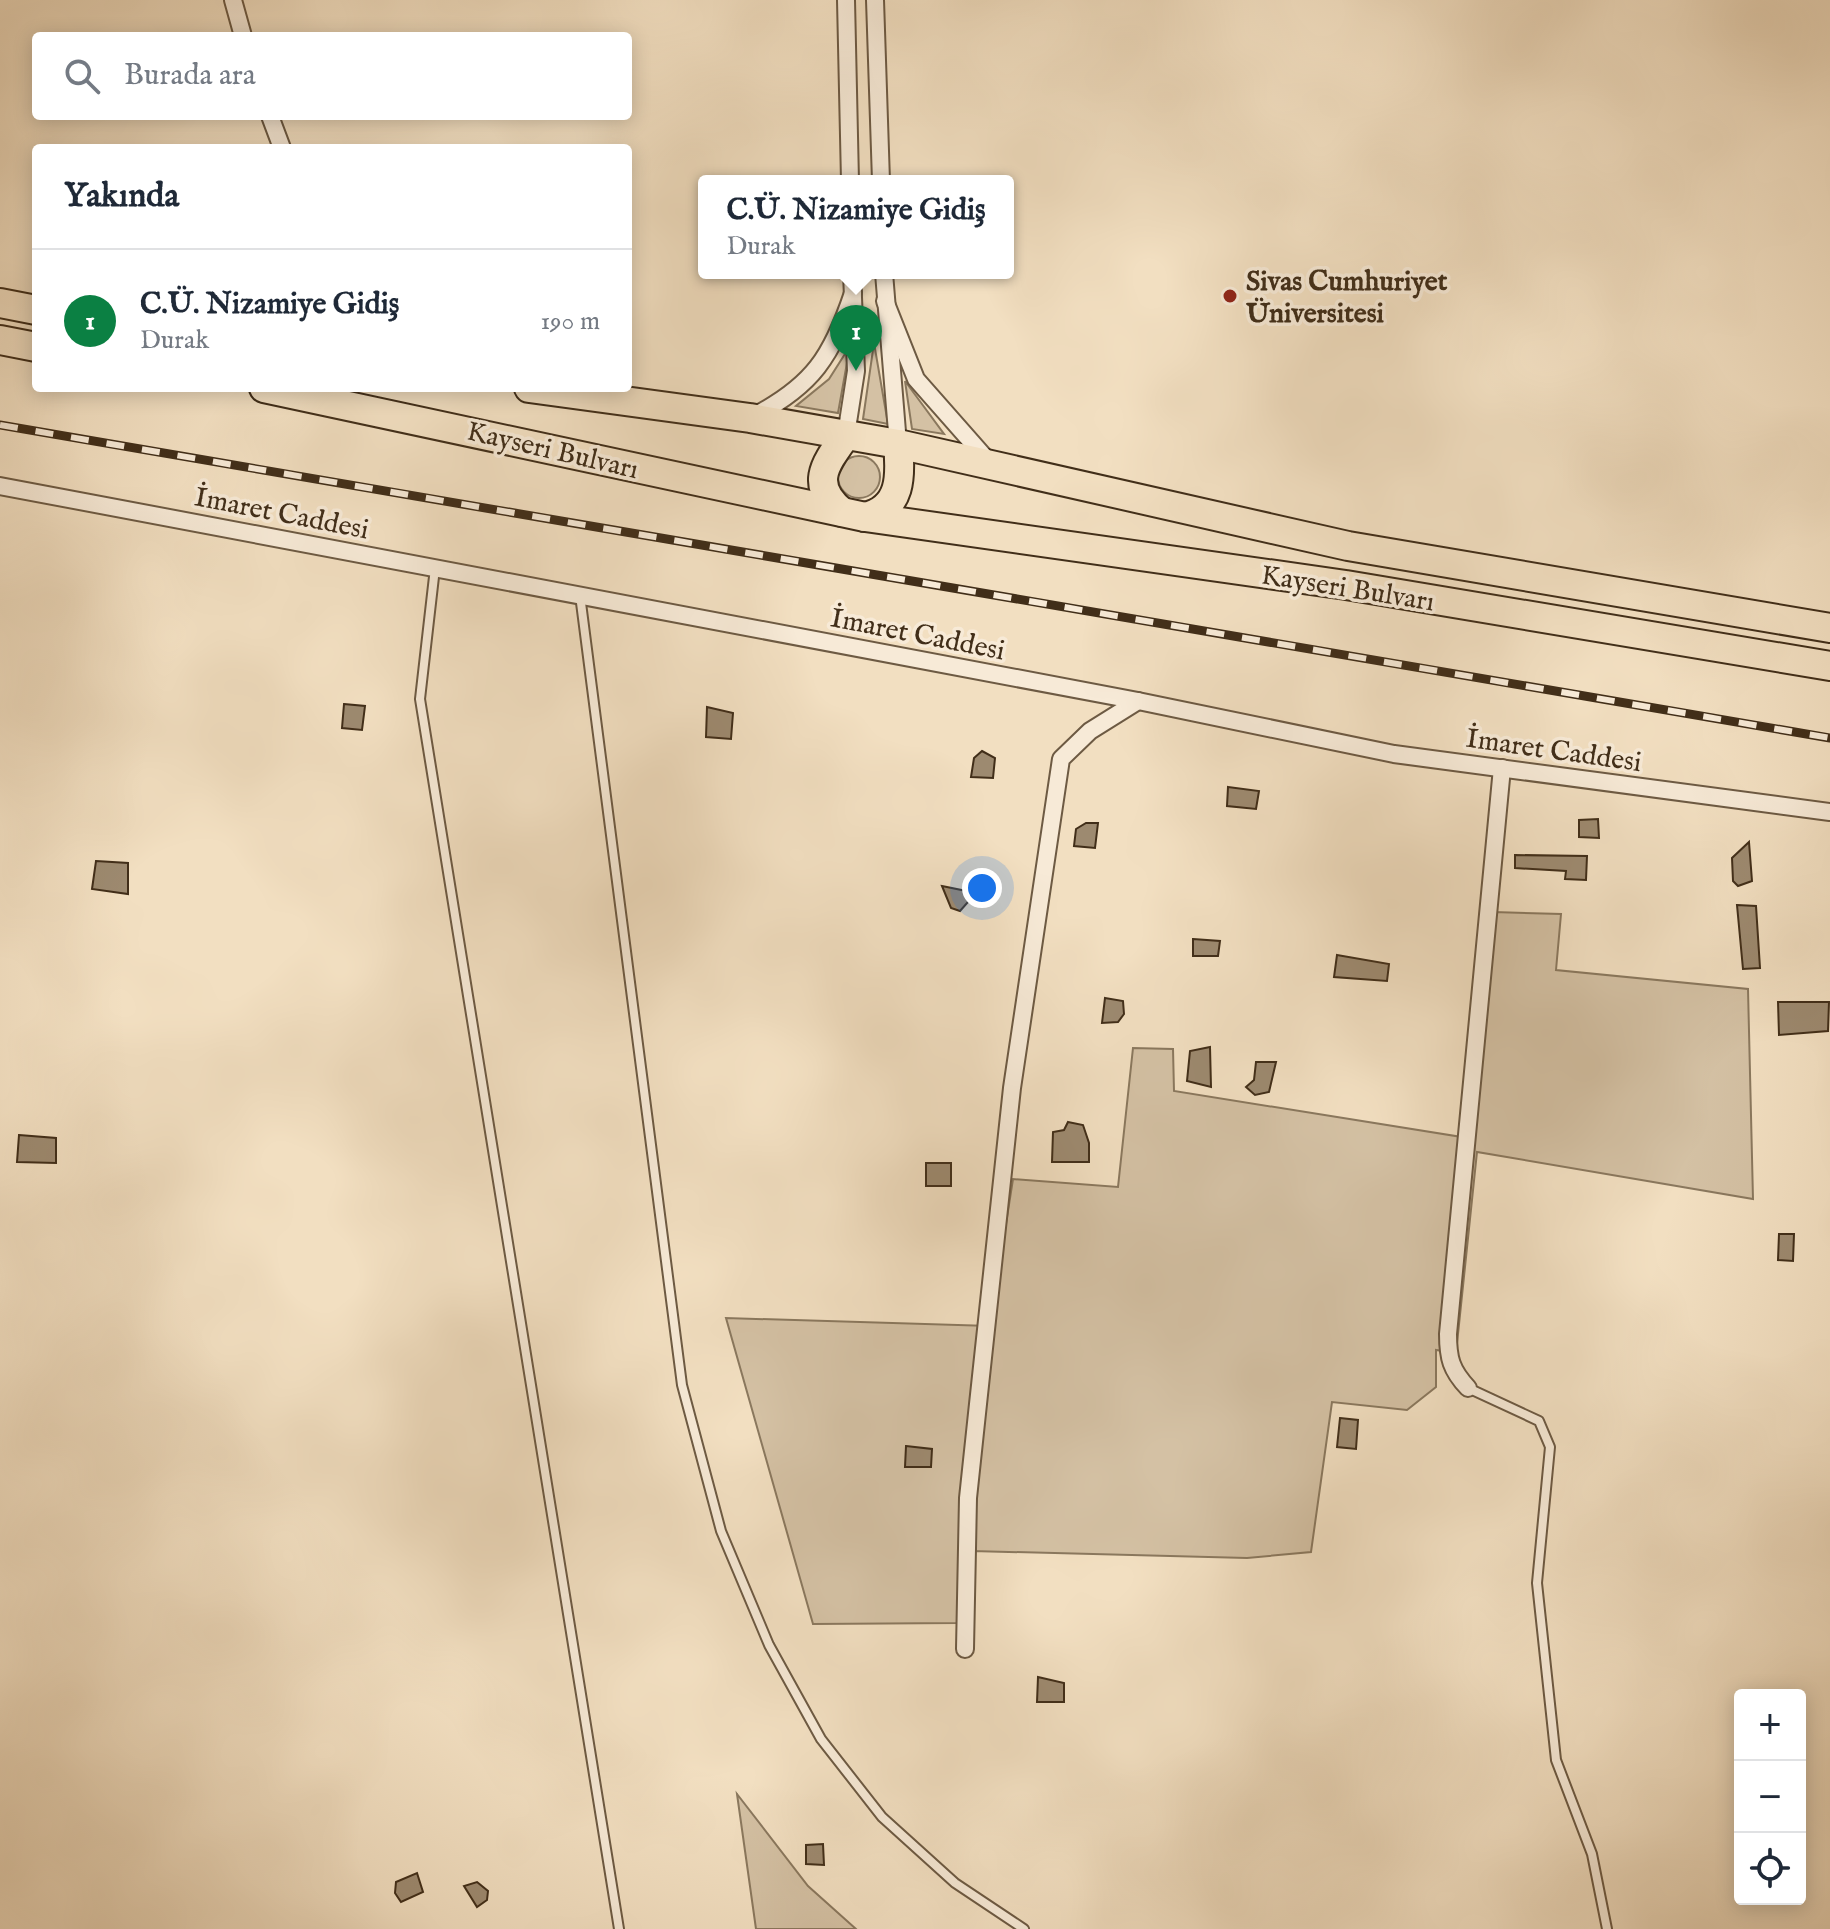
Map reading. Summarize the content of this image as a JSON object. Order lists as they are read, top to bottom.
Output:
{
  "streets": {
    "highway": ["Kayseri Bulvarı"],
    "street": ["İmaret Caddesi"]
  },
  "places": ["Sivas Cumhuriyet Üniversitesi"],
  "page": {
    "search": "Burada ara",
    "heading": "Yakında",
    "popup": ["C.Ü. Nizamiye Gidiş", "Durak"],
    "list": [
      {
        "mark": "1",
        "name": "C.Ü. Nizamiye Gidiş",
        "note": "Durak",
        "value": "190 m"
      }
    ],
    "pins": "1",
    "map_buttons": ["+", "−"]
  }
}
